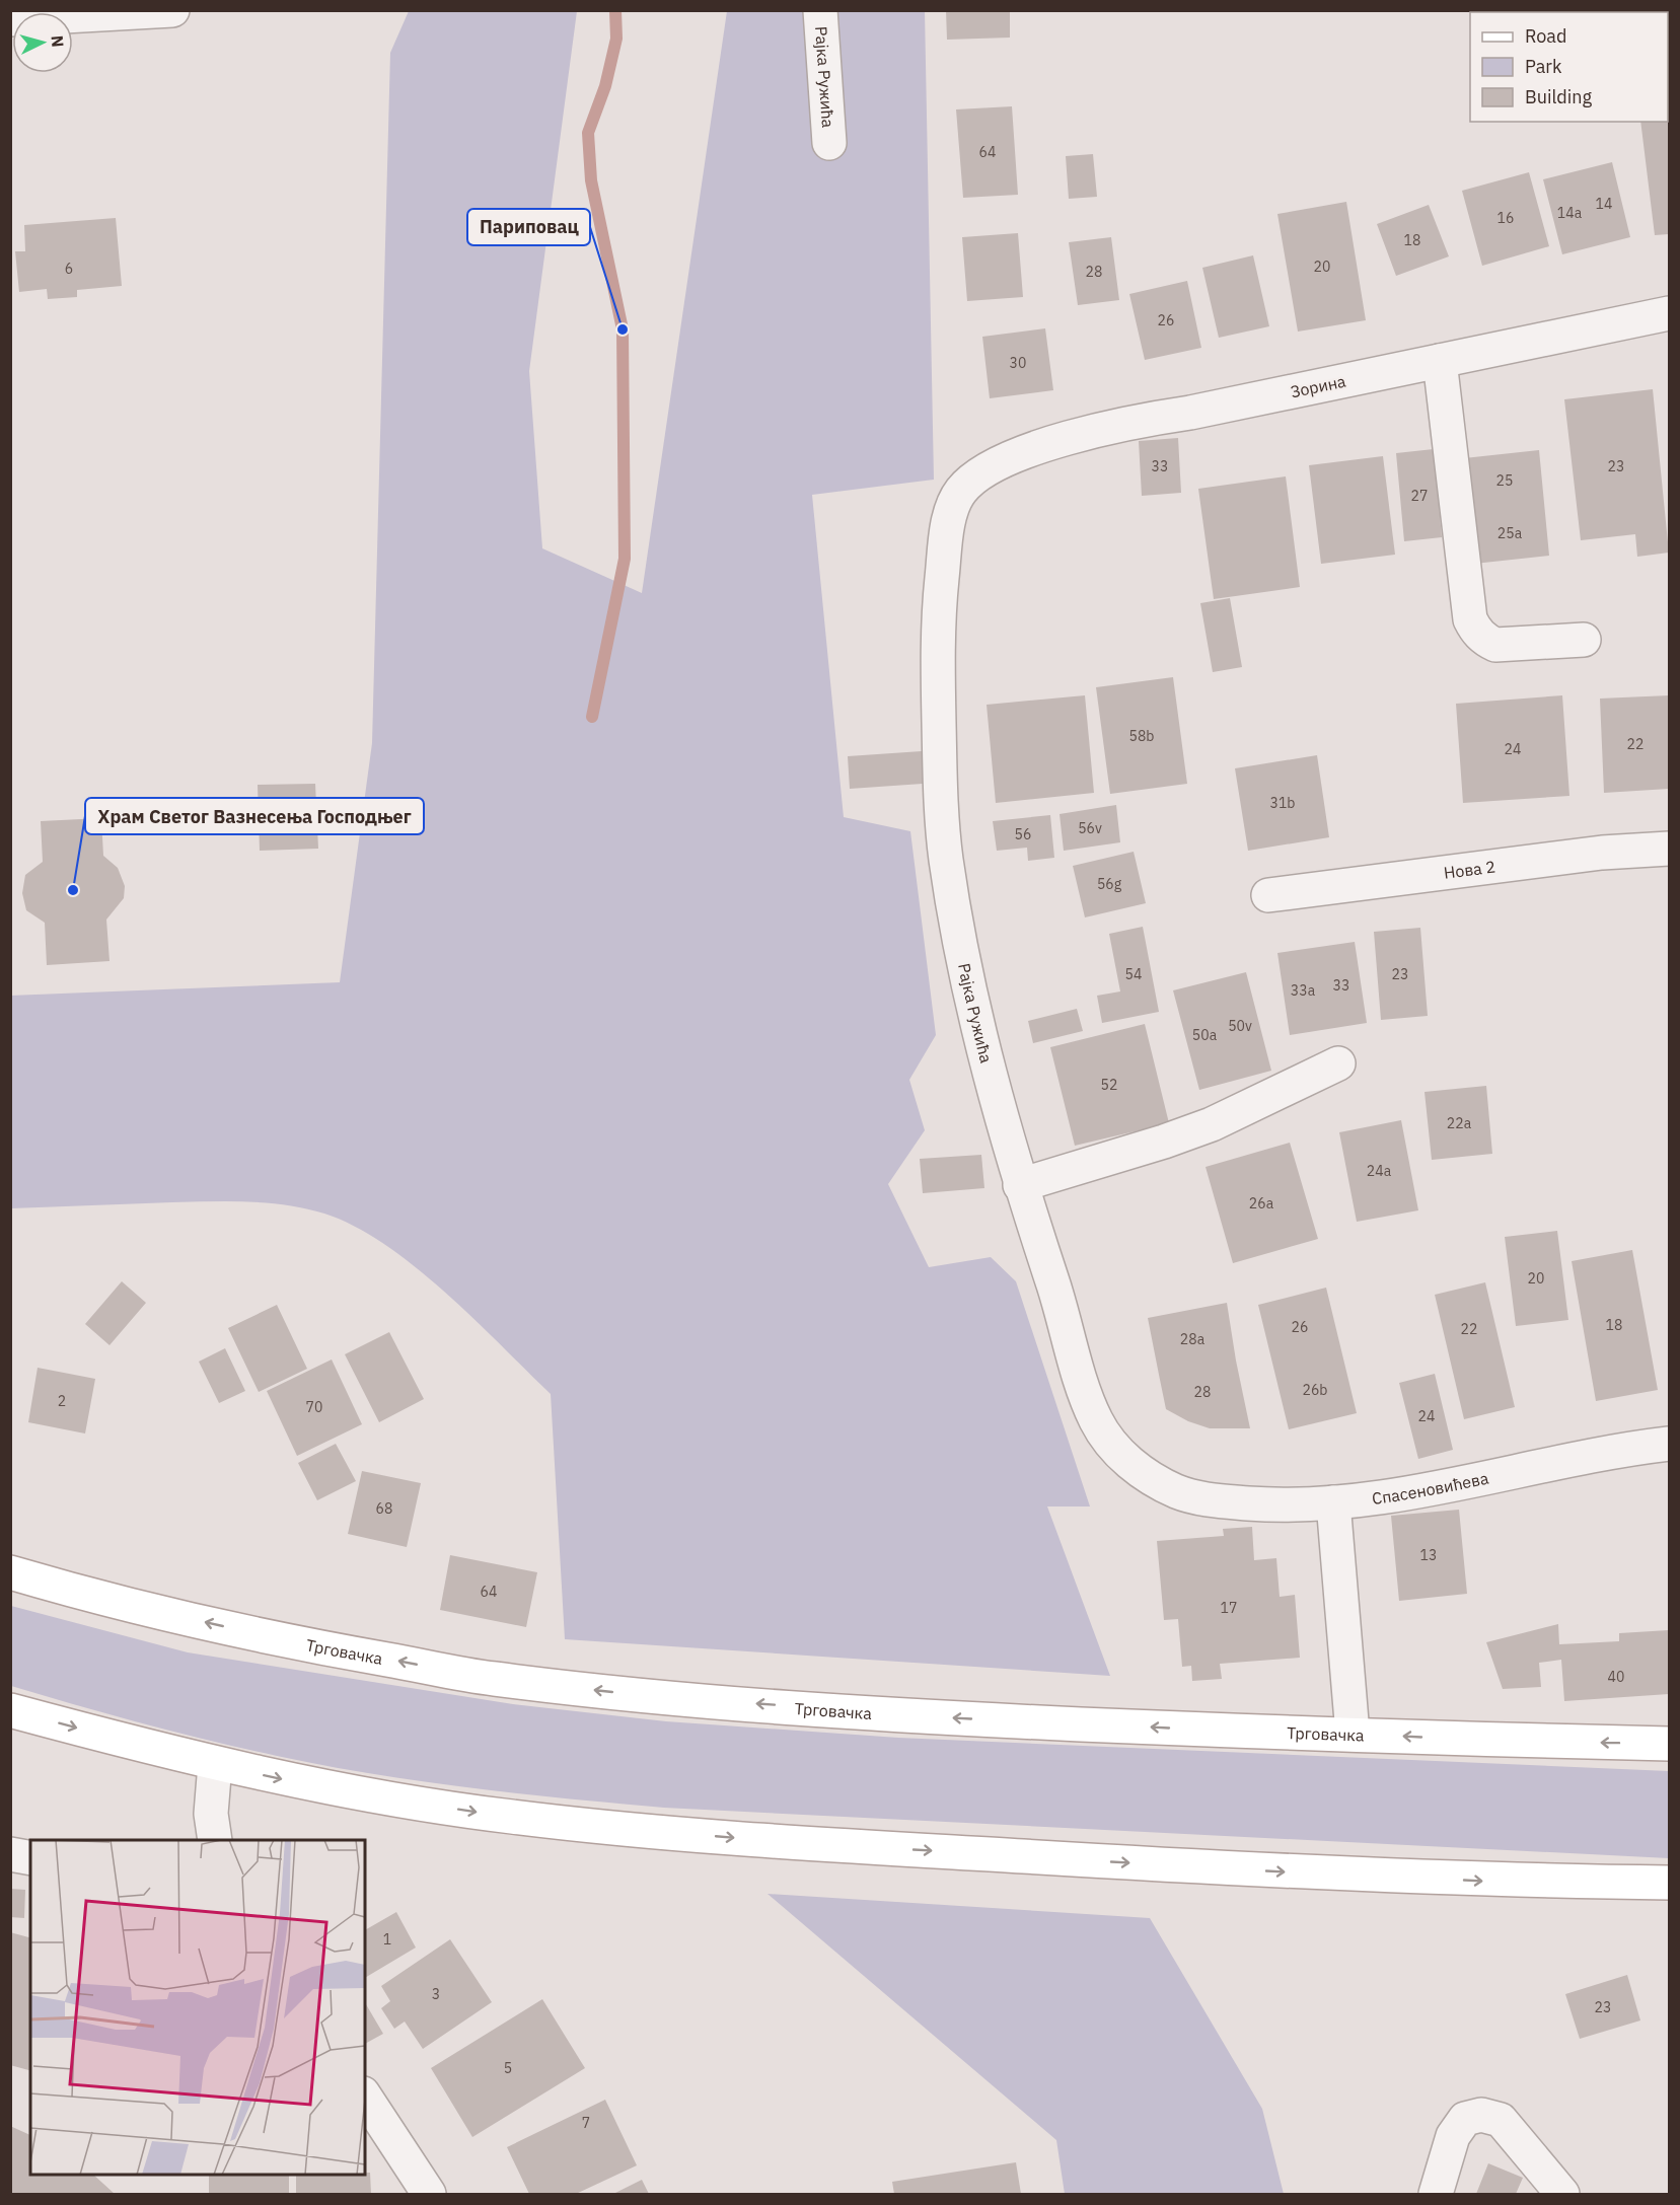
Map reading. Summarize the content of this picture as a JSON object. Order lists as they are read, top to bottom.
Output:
{
  "streets": {
    "main road": ["Трговачка"],
    "street": [
      "Рајка Ружића",
      "Зорина",
      "Нова 2",
      "Спасеновићева"
    ]
  },
  "crossings": [
    ["Рајка Ружића", "Зорина"],
    ["Рајка Ружића", "Спасеновићева"]
  ],
  "places": ["Париповац", "Храм Светог Вазнесења Господњег"],
  "house_numbers": [
    "64",
    "14",
    "14a",
    "16",
    "18",
    "20",
    "6",
    "28",
    "26",
    "30",
    "33",
    "23",
    "25",
    "27",
    "25a",
    "58b",
    "22",
    "24",
    "31b",
    "56v",
    "56",
    "56g",
    "54",
    "23",
    "33",
    "33a",
    "50v",
    "50a",
    "52",
    "22a",
    "24a",
    "26a",
    "20",
    "18",
    "26",
    "22",
    "28a",
    "26b",
    "28",
    "2",
    "70",
    "24",
    "68",
    "13",
    "64",
    "17",
    "40",
    "1",
    "3",
    "23",
    "5",
    "7"
  ],
  "legend": ["Road", "Park", "Building"],
  "north": "right"
}
